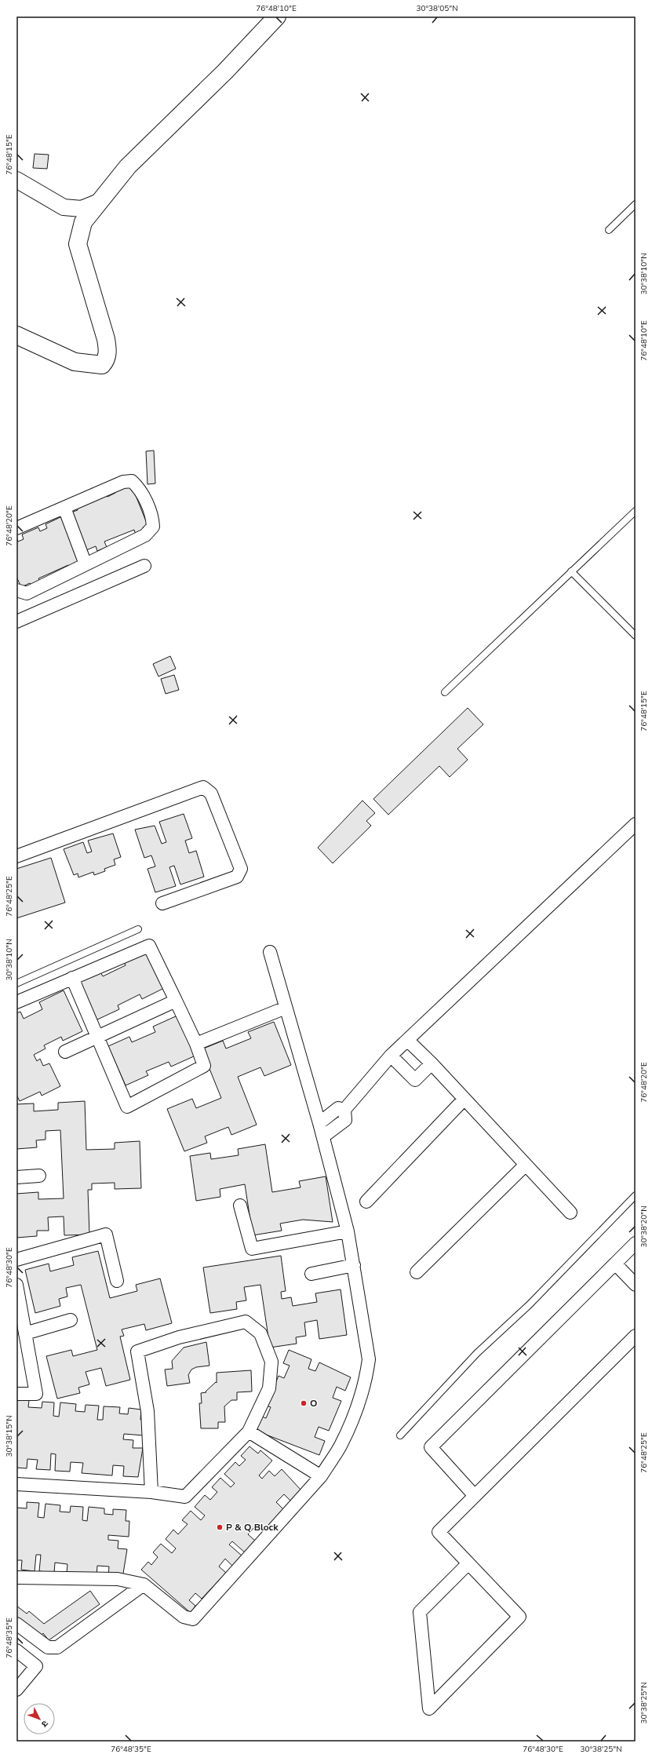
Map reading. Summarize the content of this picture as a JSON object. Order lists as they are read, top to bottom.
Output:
{
  "places": ["O", "P & Q Block"],
  "north": "bottom right",
  "coordinates": [
    "76°48'10\"E",
    "30°38'05\"N",
    "76°48'15\"E",
    "30°38'10\"N",
    "76°48'20\"E",
    "76°48'25\"E",
    "30°38'20\"N",
    "76°48'30\"E",
    "30°38'15\"N",
    "76°48'35\"E",
    "30°38'25\"N"
  ]
}
